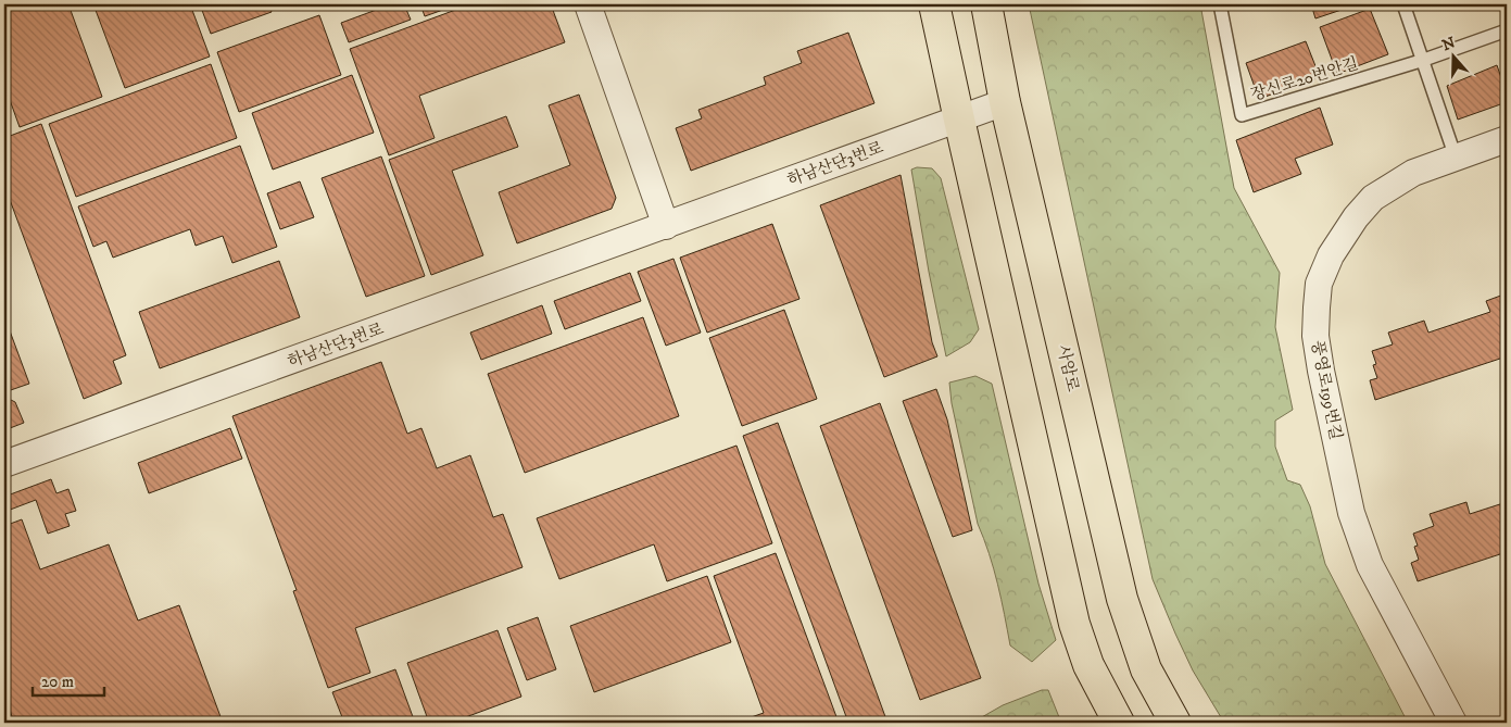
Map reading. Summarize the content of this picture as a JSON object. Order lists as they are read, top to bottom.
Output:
{
  "streets": {
    "main road": ["사암로"],
    "street": ["하남산단3번로", "풍영로199번길"],
    "lane": ["장신로20번안길"]
  },
  "crossings": [
    ["하남산단3번로", "사암로"]
  ],
  "scale_bar": "20 m",
  "north": "top"
}
